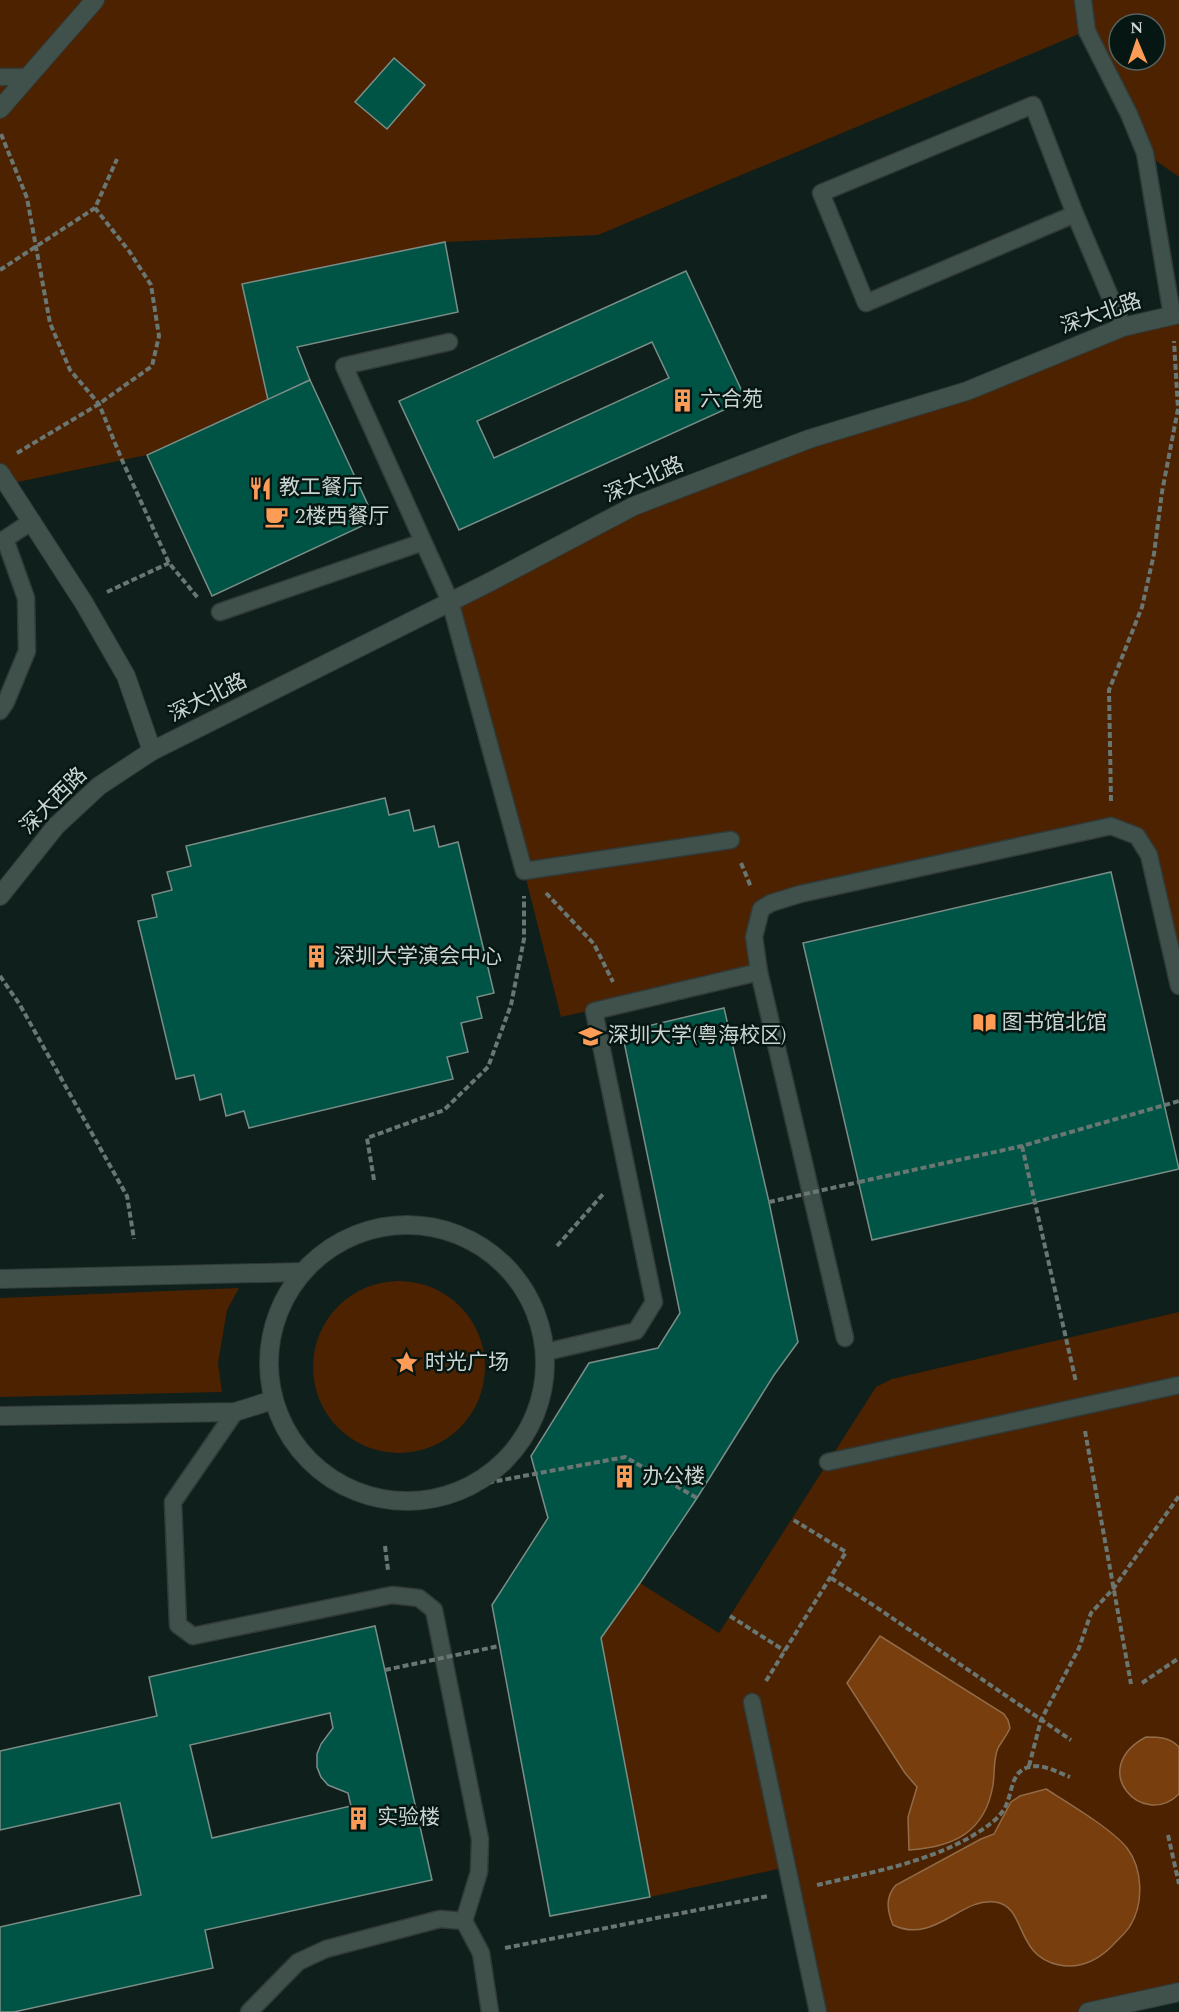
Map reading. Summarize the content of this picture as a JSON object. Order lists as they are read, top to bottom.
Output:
{
  "streets": {
    "street": ["深大北路", "深大西路"]
  },
  "crossings": [
    ["深大北路", "深大西路"]
  ],
  "places": {
    "building": [
      "六合苑",
      "深圳大学演会中心",
      "办公楼",
      "实验楼"
    ],
    "restaurant": ["教工餐厅"],
    "cafe": ["2楼西餐厅"],
    "library": ["图书馆北馆"],
    "school or university": ["深圳大学(粤海校区)"],
    "place": ["时光广场"]
  },
  "north": "top"
}
